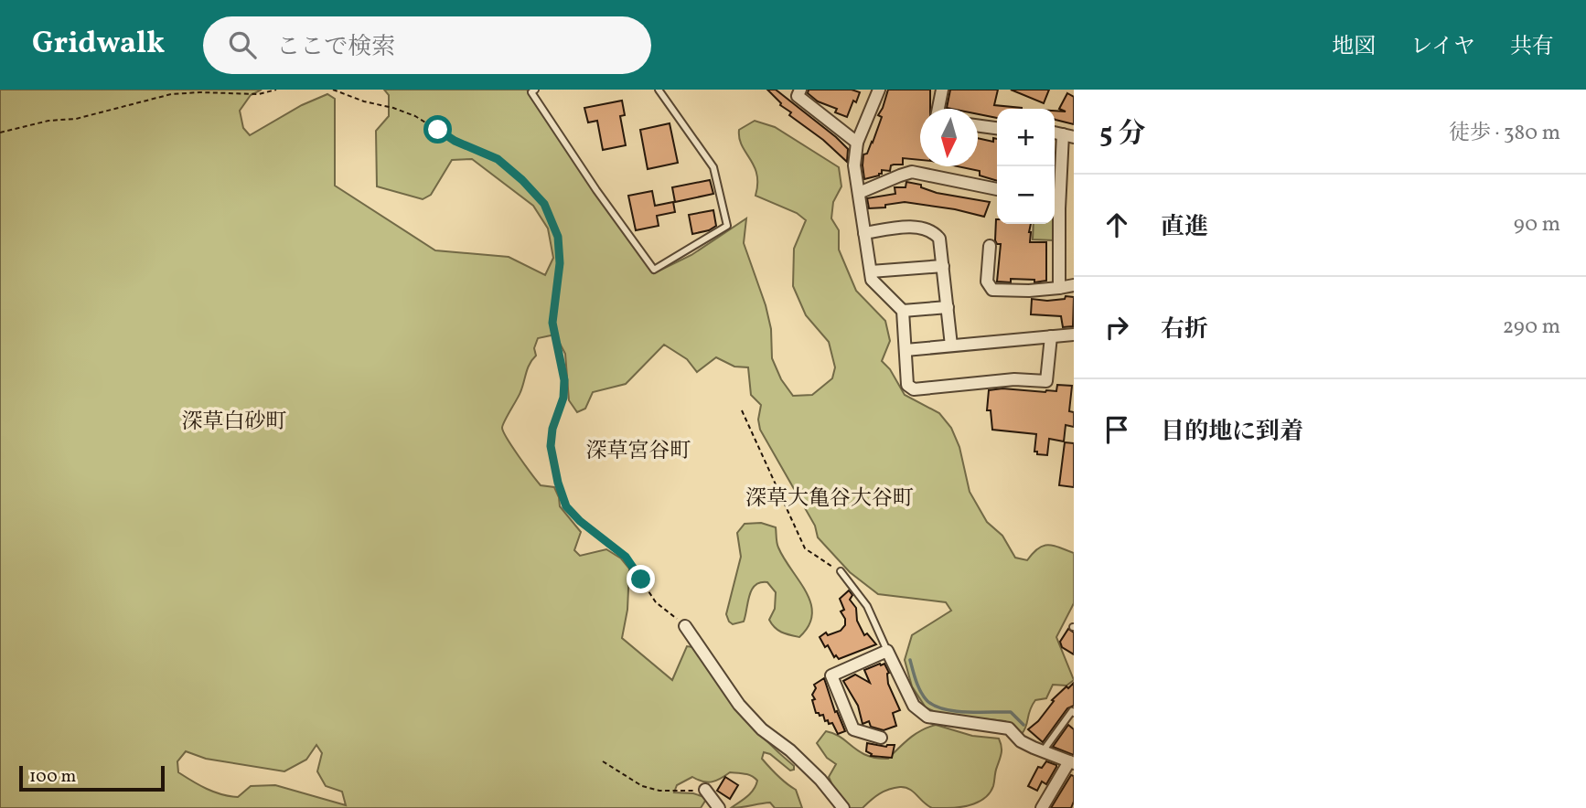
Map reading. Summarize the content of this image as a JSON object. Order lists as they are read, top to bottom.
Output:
{
  "districts": ["深草白砂町", "深草宮谷町", "深草大亀谷大谷町"],
  "scale_bar": "100 m",
  "north": "bottom",
  "page": {
    "header": "Gridwalk",
    "search": "ここで検索",
    "nav": ["地図", "レイヤ", "共有"],
    "heading": ["5 分", "徒歩 · 380 m"],
    "map_buttons": ["+", "−"],
    "list": [
      ["直進", "90 m"],
      ["右折", "290 m"],
      "目的地に到着"
    ],
    "scale": "100 m"
  }
}
